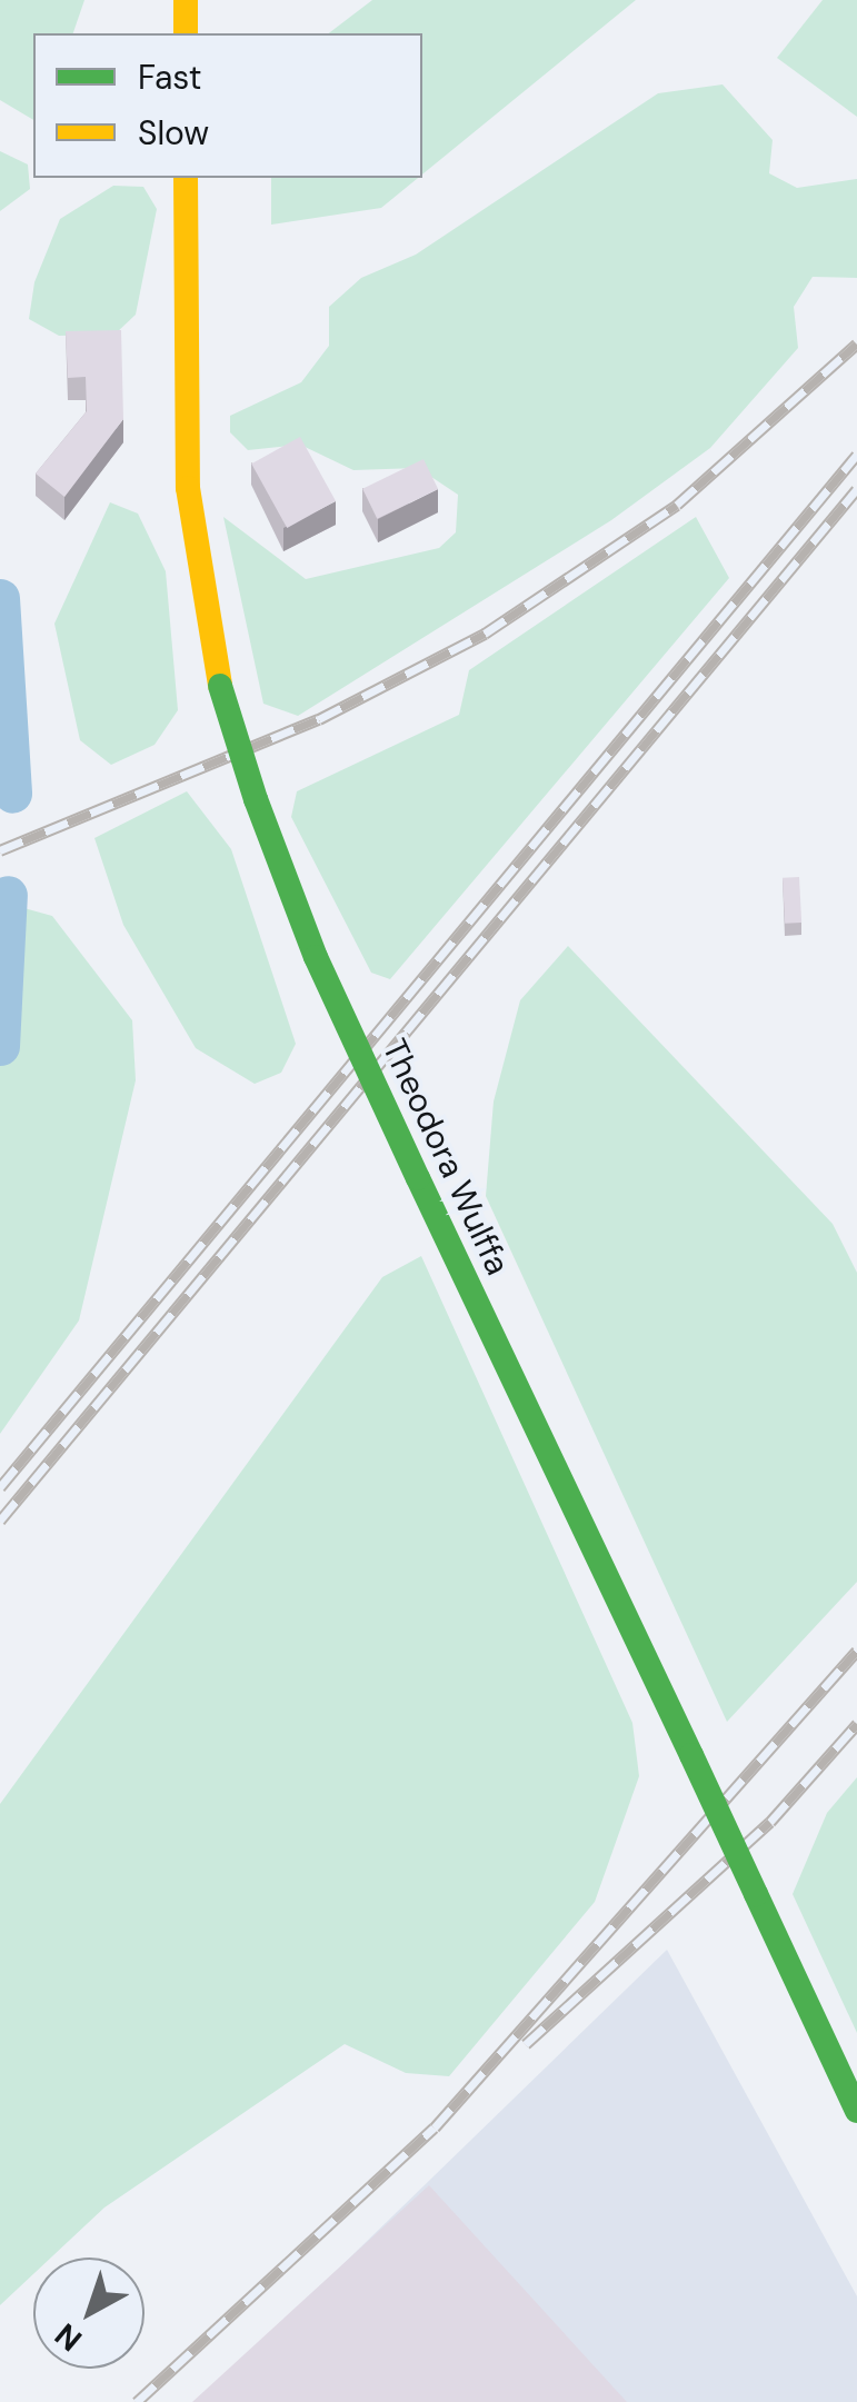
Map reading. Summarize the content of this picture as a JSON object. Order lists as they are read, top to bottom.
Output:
{
  "streets": {
    "street": ["Theodora Wulffa"]
  },
  "legend": ["Fast", "Slow"],
  "north": "bottom left"
}
